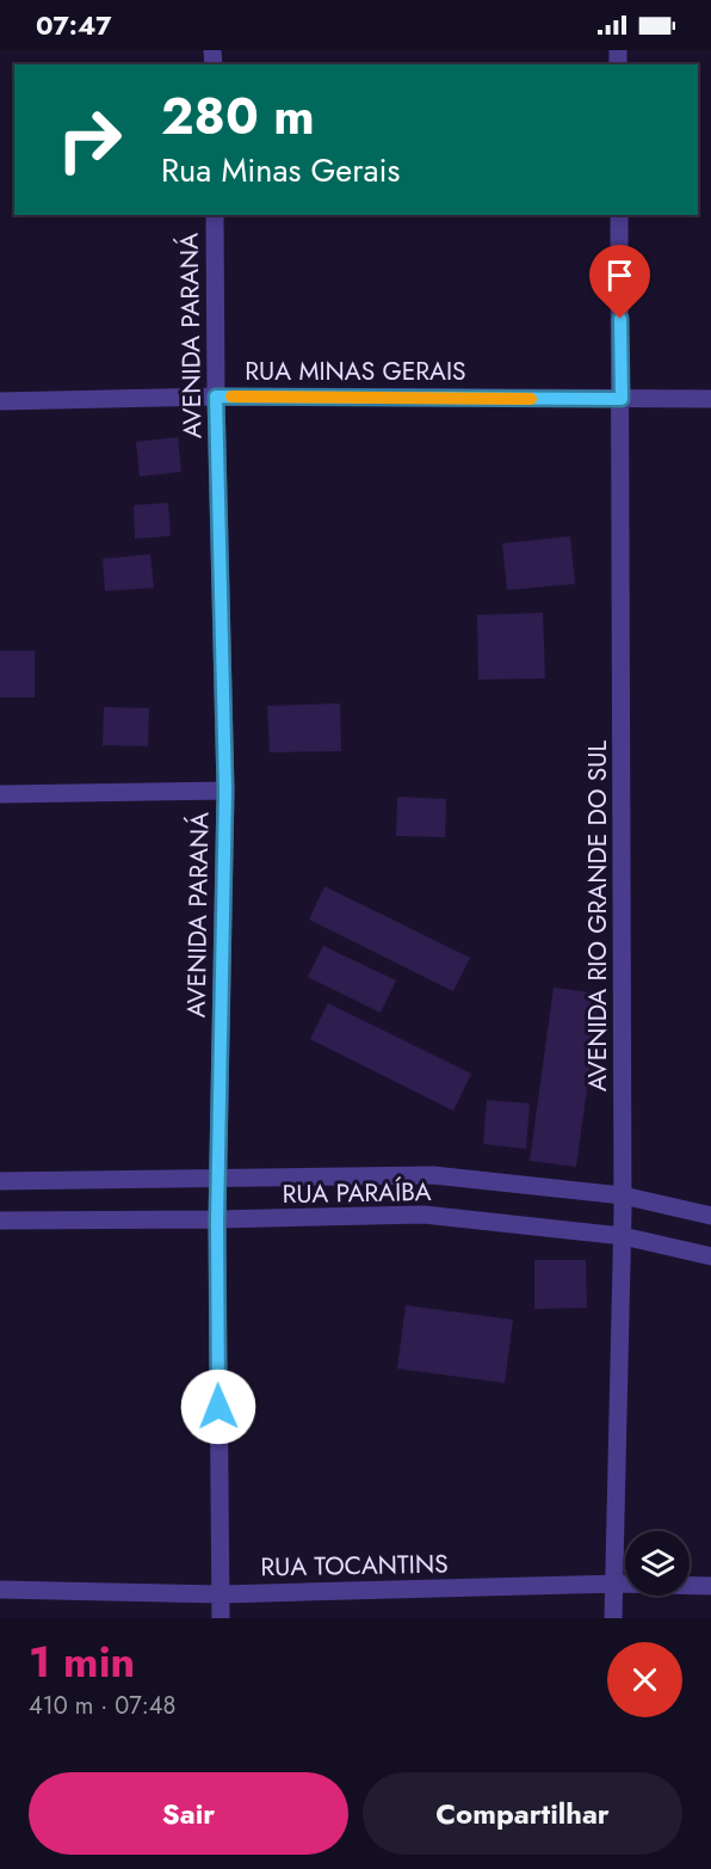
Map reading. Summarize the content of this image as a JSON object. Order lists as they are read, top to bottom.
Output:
{
  "streets": {
    "street": [
      "AVENIDA PARANÁ",
      "RUA MINAS GERAIS",
      "AVENIDA RIO GRANDE DO SUL",
      "RUA PARAÍBA",
      "RUA TOCANTINS"
    ]
  },
  "crossings": [
    ["AVENIDA PARANÁ", "RUA MINAS GERAIS"],
    ["AVENIDA PARANÁ", "RUA PARAÍBA"],
    ["AVENIDA PARANÁ", "RUA TOCANTINS"],
    ["RUA MINAS GERAIS", "AVENIDA RIO GRANDE DO SUL"],
    ["AVENIDA RIO GRANDE DO SUL", "RUA PARAÍBA"],
    ["AVENIDA RIO GRANDE DO SUL", "RUA TOCANTINS"]
  ],
  "page": {
    "status": "07:47",
    "turn": ["280 m", "Rua Minas Gerais"],
    "heading": ["1 min", "410 m · 07:48"],
    "buttons": ["Sair", "Compartilhar"]
  }
}
